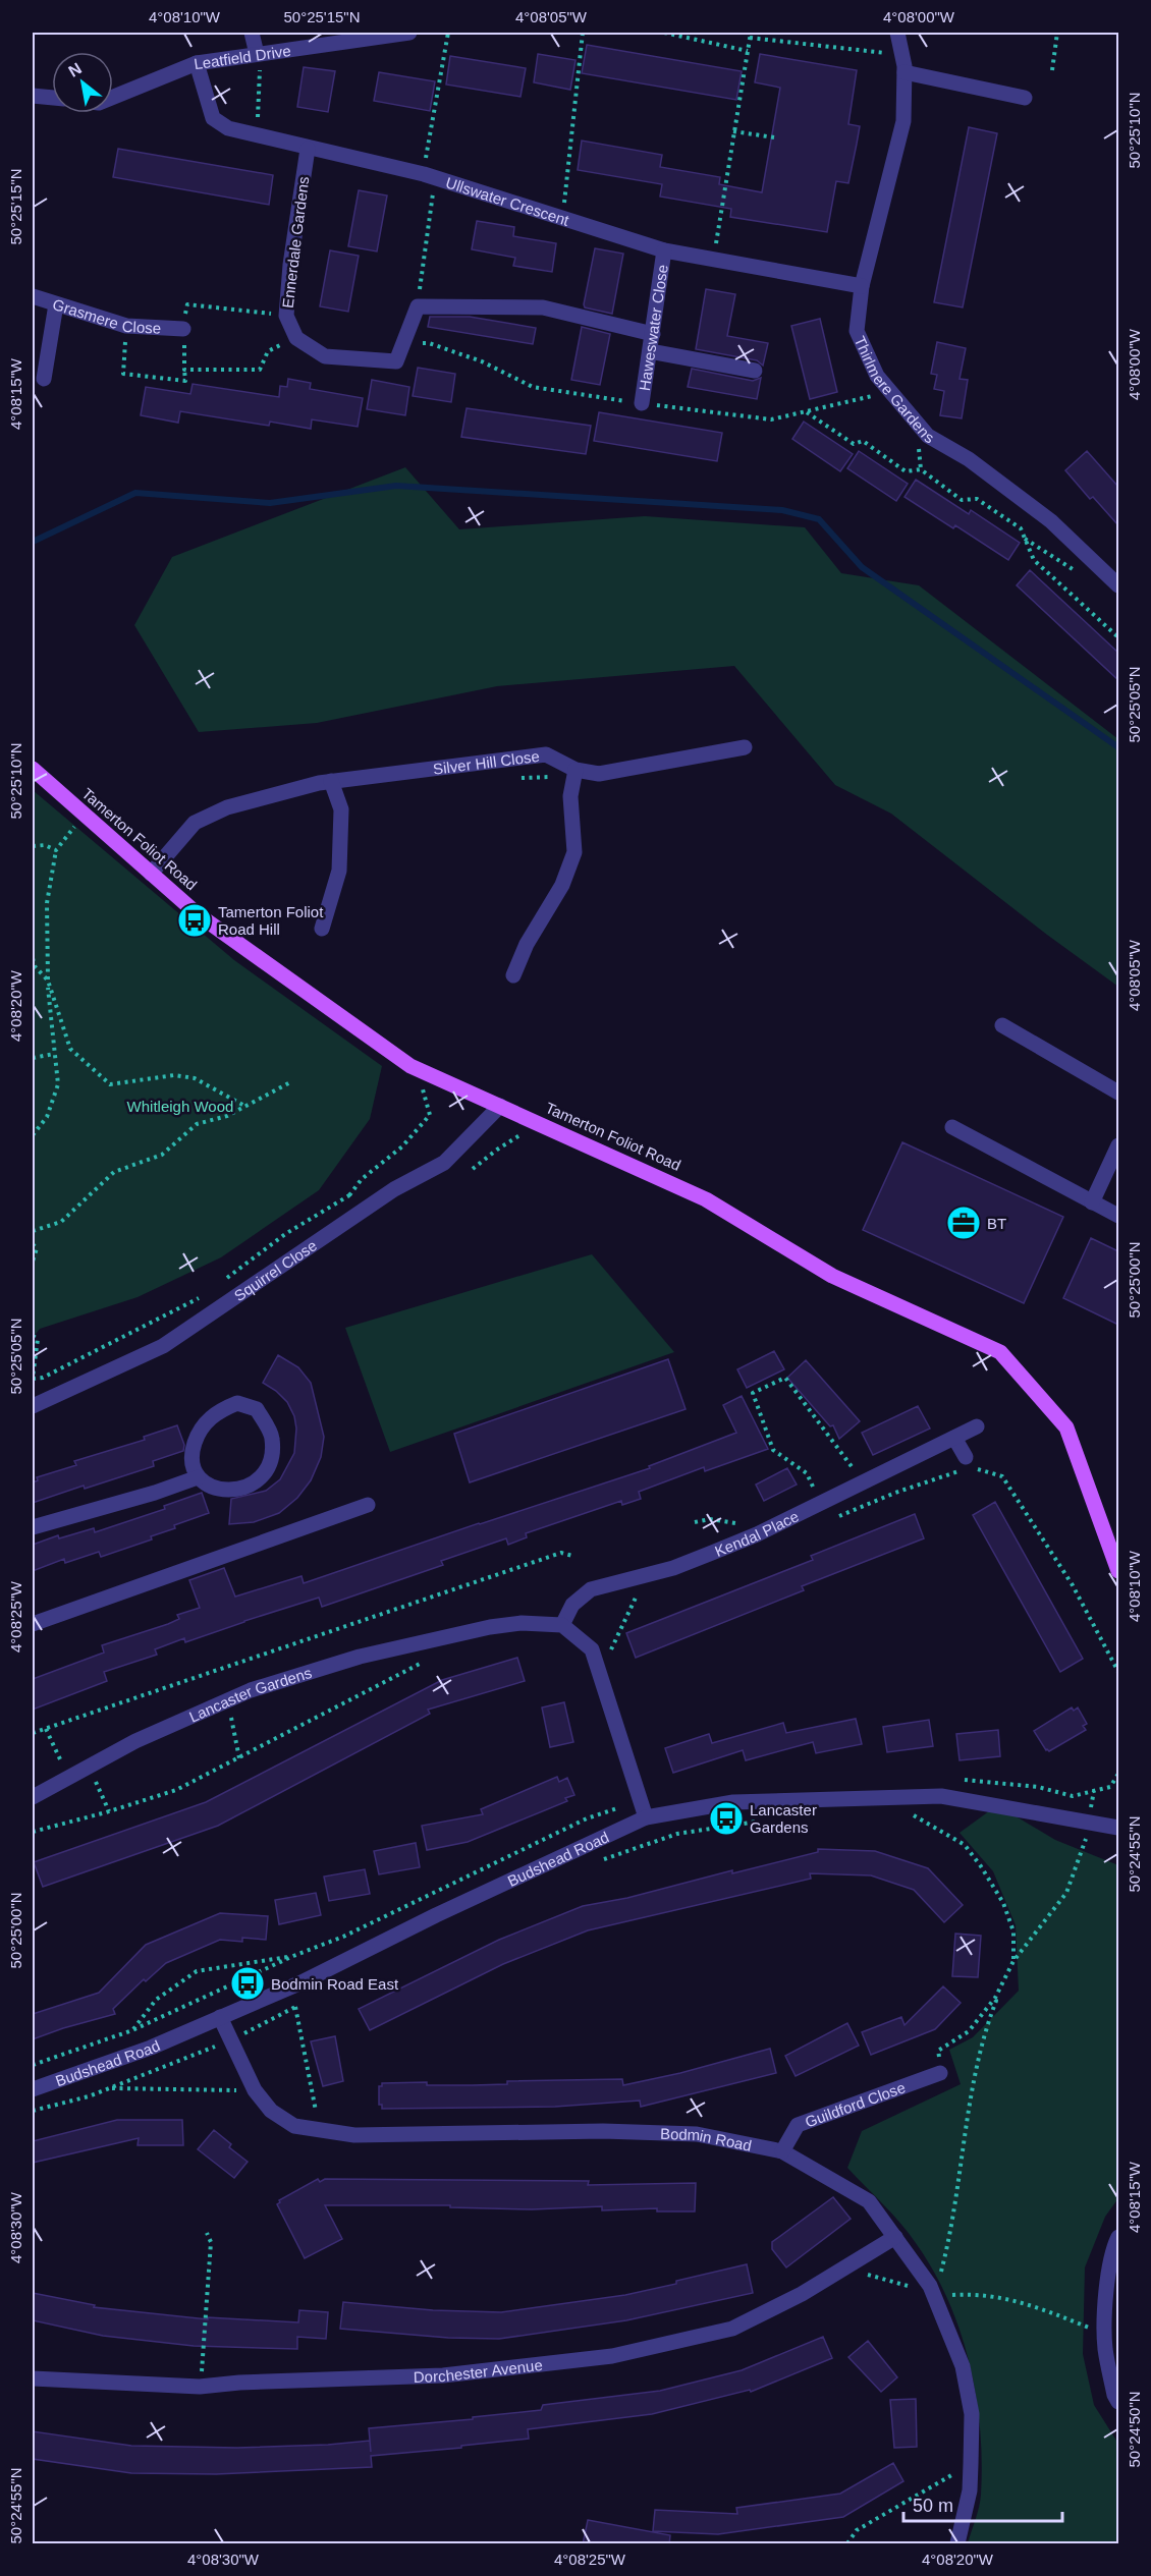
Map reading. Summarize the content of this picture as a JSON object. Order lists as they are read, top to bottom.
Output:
{
  "streets": {
    "main road": ["Tamerton Foliot Road"],
    "street": [
      "Leatfield Drive",
      "Ullswater Crescent",
      "Ennerdale Gardens",
      "Grasmere Close",
      "Haweswater Close",
      "Thirlmere Gardens",
      "Silver Hill Close",
      "Squirrel Close",
      "Kendal Place",
      "Lancaster Gardens",
      "Budshead Road",
      "Guildford Close",
      "Bodmin Road",
      "Dorchester Avenue"
    ]
  },
  "crossings": [
    ["Leatfield Drive", "Ullswater Crescent"],
    ["Ullswater Crescent", "Ennerdale Gardens"],
    ["Ullswater Crescent", "Haweswater Close"],
    ["Ullswater Crescent", "Thirlmere Gardens"],
    ["Silver Hill Close", "Tamerton Foliot Road"],
    ["Tamerton Foliot Road", "Squirrel Close"],
    ["Kendal Place", "Lancaster Gardens"],
    ["Budshead Road", "Bodmin Road"],
    ["Guildford Close", "Bodmin Road"],
    ["Bodmin Road", "Dorchester Avenue"]
  ],
  "parks": ["Whitleigh Wood"],
  "places": {
    "bus stop": ["Tamerton Foliot Road Hill", "Lancaster Gardens", "Bodmin Road East"],
    "office": ["BT"]
  },
  "scale_bar": "50 m",
  "north": "top left",
  "coordinates": [
    "4°08'10\"W",
    "50°25'15\"N",
    "4°08'05\"W",
    "4°08'00\"W",
    "50°25'10\"N",
    "4°08'15\"W",
    "50°25'05\"N",
    "4°08'20\"W",
    "50°25'00\"N",
    "4°08'25\"W",
    "50°24'55\"N",
    "4°08'30\"W",
    "50°24'50\"N"
  ]
}
